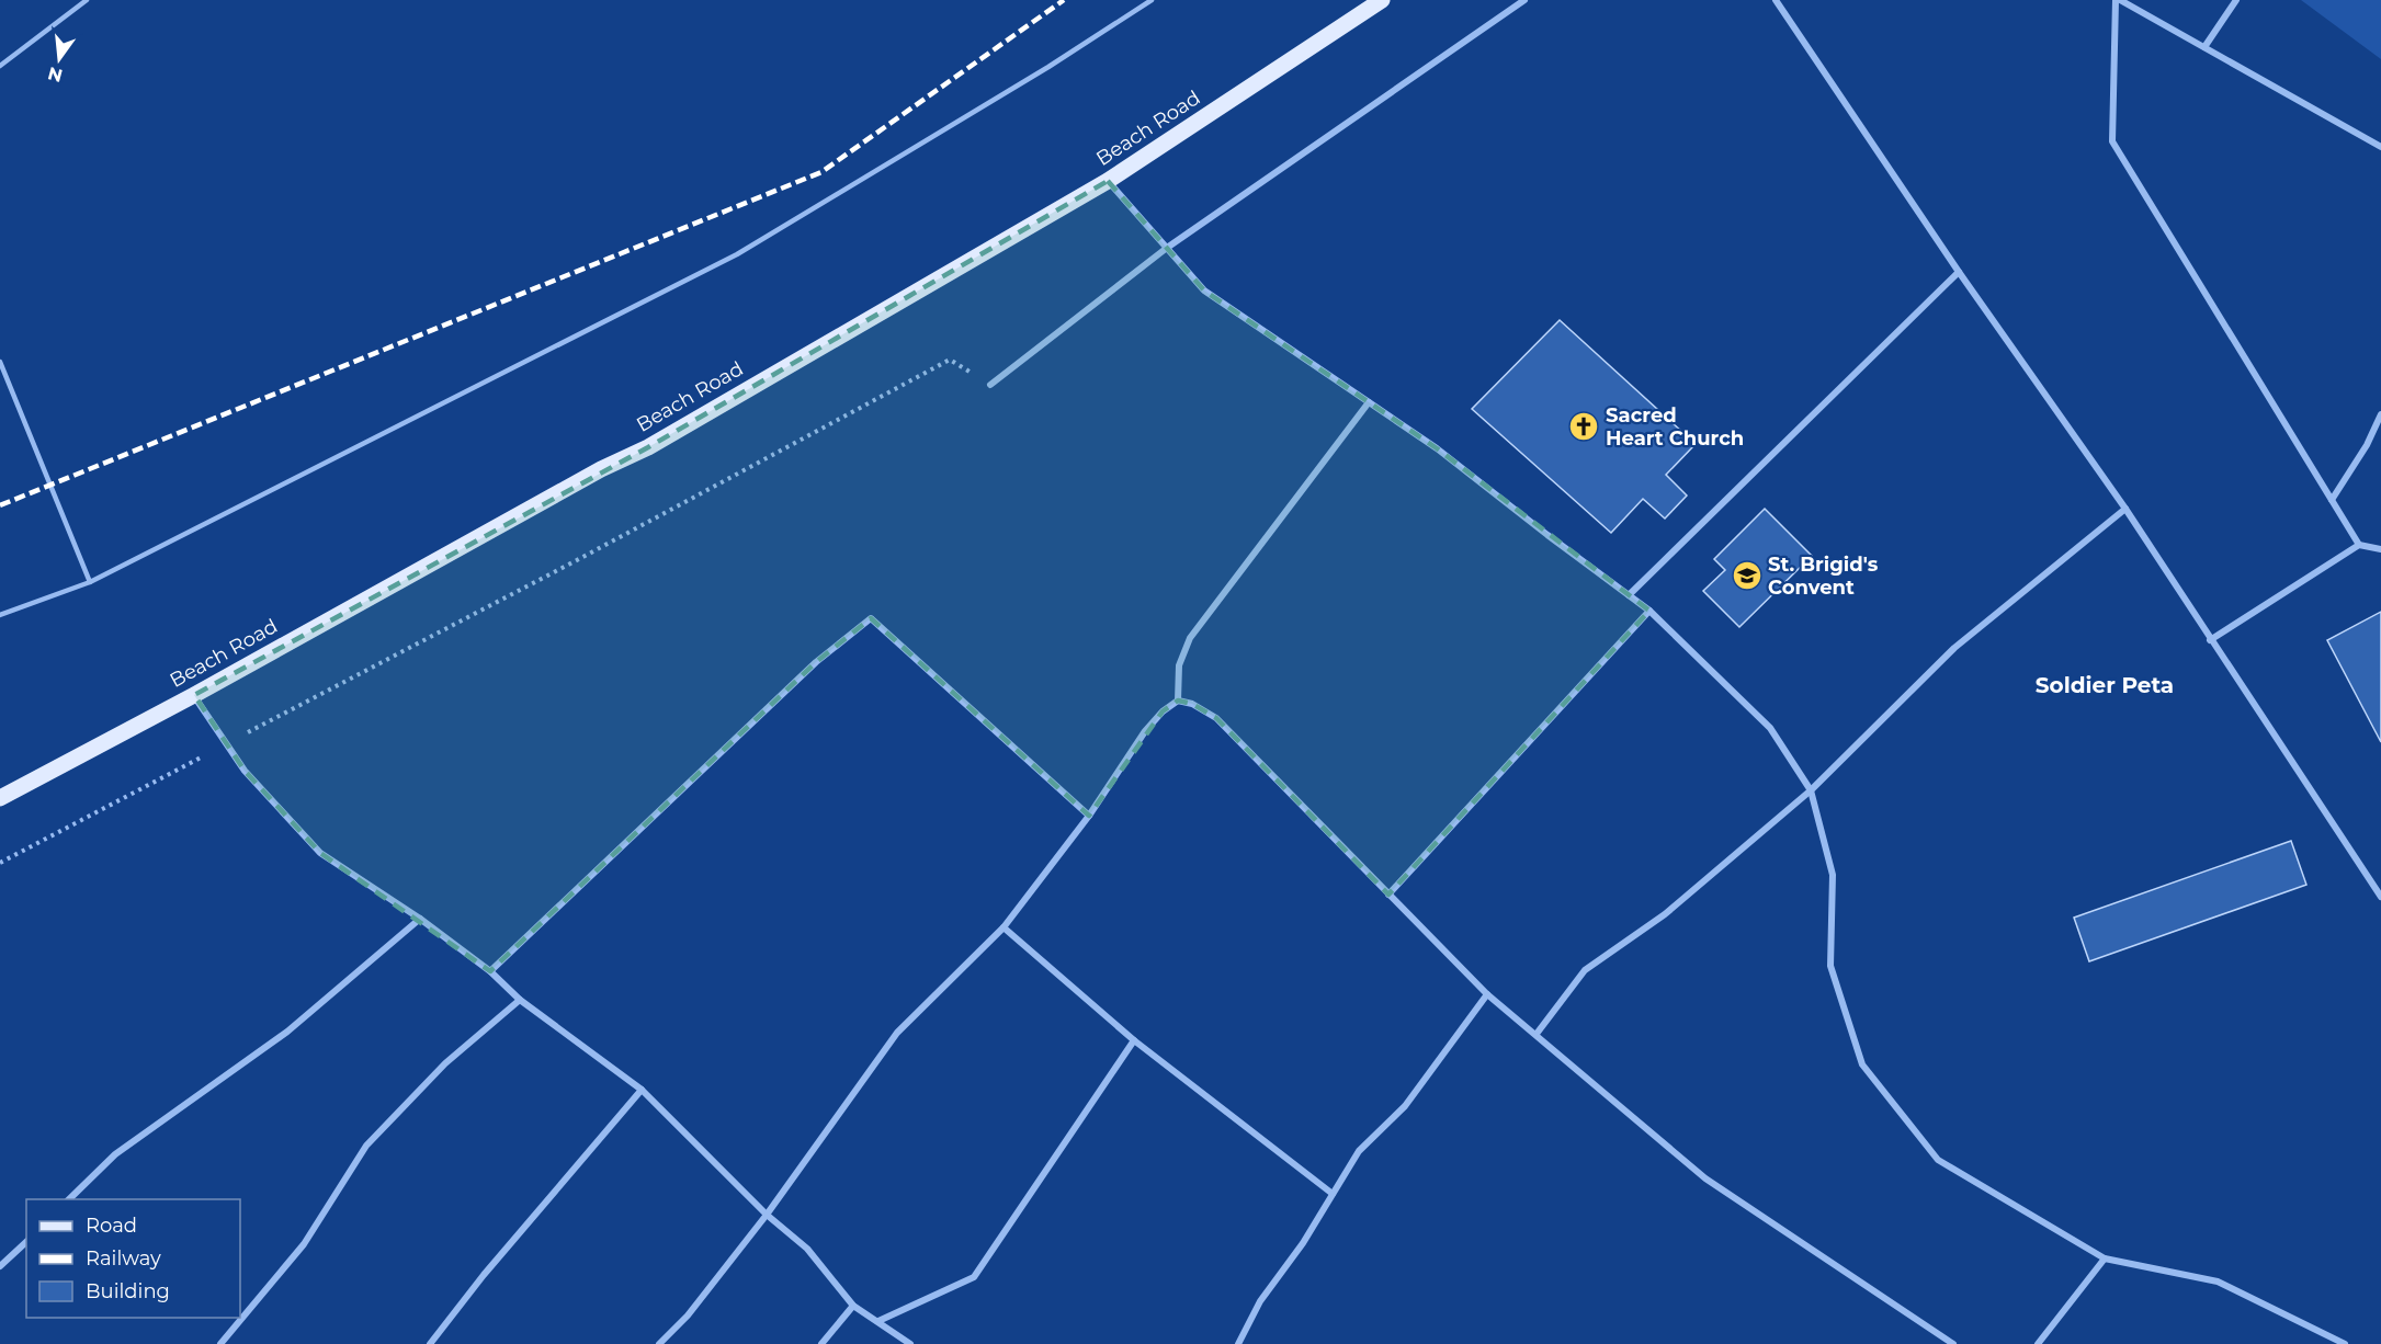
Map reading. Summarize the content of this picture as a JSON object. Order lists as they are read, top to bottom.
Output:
{
  "streets": {
    "main road": ["Beach Road"]
  },
  "districts": ["Soldier Peta"],
  "places": {
    "church": ["Sacred Heart Church"],
    "school or university": ["St. Brigid's Convent"]
  },
  "legend": ["Road", "Railway", "Building"],
  "north": "bottom"
}
